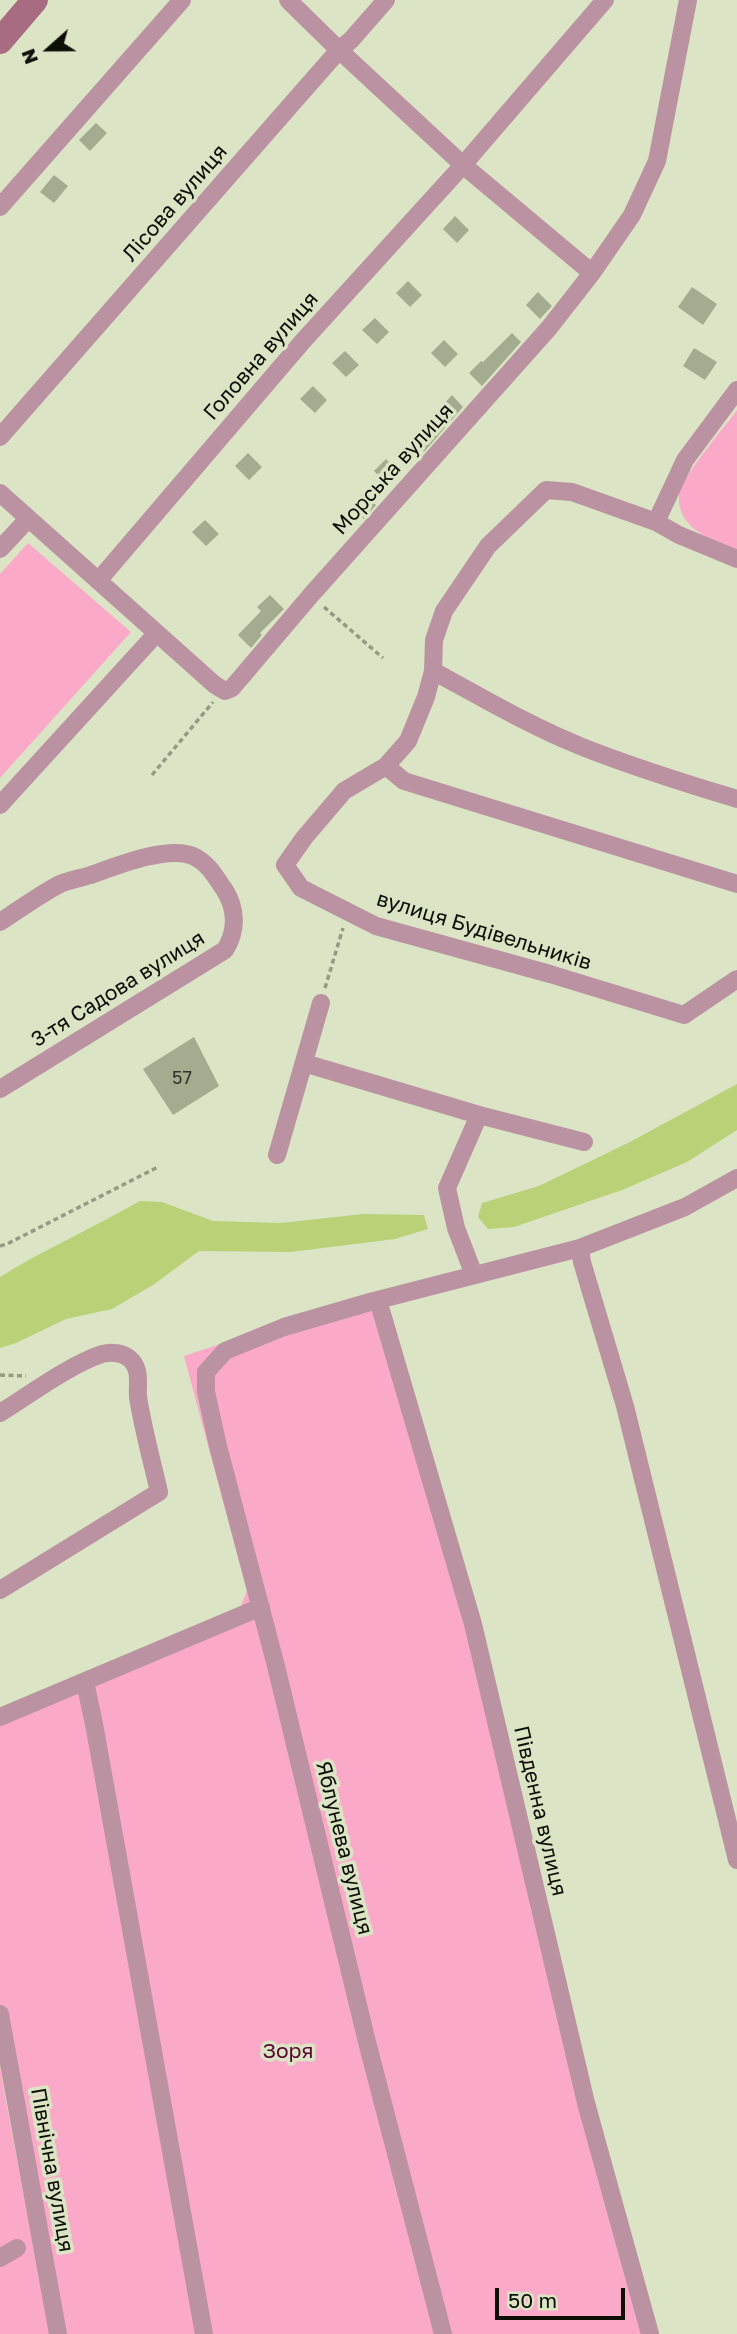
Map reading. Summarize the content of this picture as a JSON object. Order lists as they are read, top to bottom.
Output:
{
  "streets": {
    "street": [
      "Лісова вулиця",
      "Головна вулиця",
      "Морська вулиця",
      "вулиця Будівельників",
      "3-тя Садова вулиця",
      "Південна вулиця",
      "Яблунева вулиця",
      "Північна вулиця"
    ]
  },
  "crossings": [
    ["Південна вулиця", "Яблунева вулиця"]
  ],
  "parks": ["Зоря"],
  "house_numbers": ["57"],
  "scale_bar": "50 m",
  "north": "left"
}
